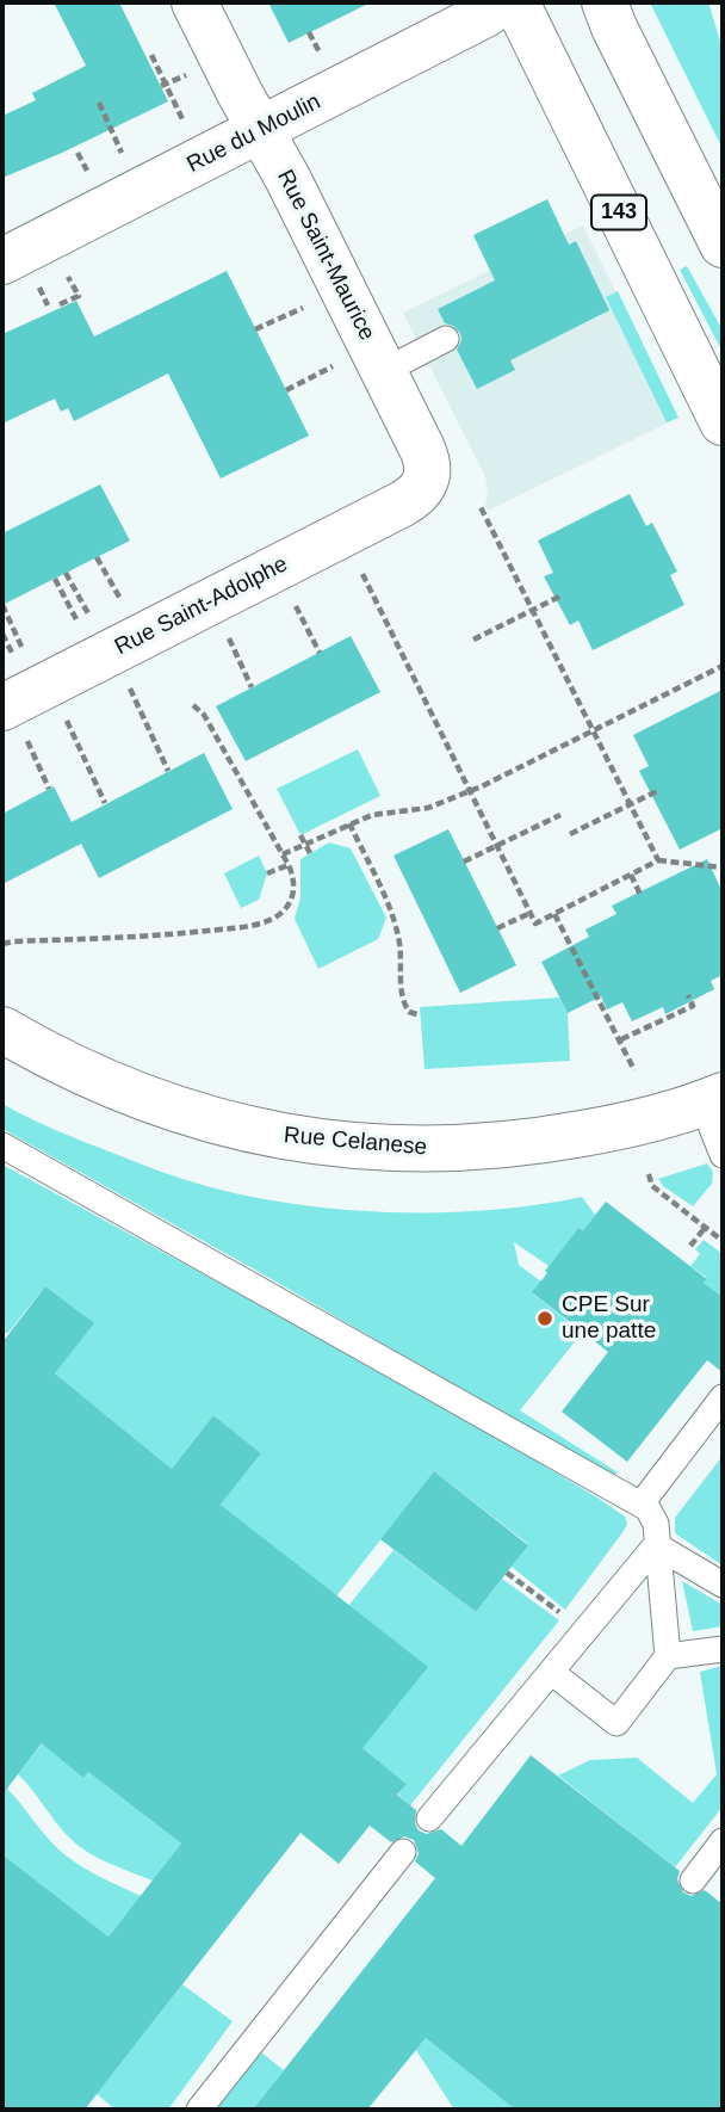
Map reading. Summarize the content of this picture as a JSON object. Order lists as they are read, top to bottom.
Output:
{
  "streets": {
    "street": [
      "Rue du Moulin",
      "143",
      "Rue Saint-Maurice",
      "Rue Saint-Adolphe",
      "Rue Celanese"
    ]
  },
  "crossings": [
    ["Rue du Moulin", "Rue Saint-Maurice"],
    ["Rue Saint-Maurice", "Rue Saint-Adolphe"]
  ],
  "places": ["CPE Sur une patte"]
}
